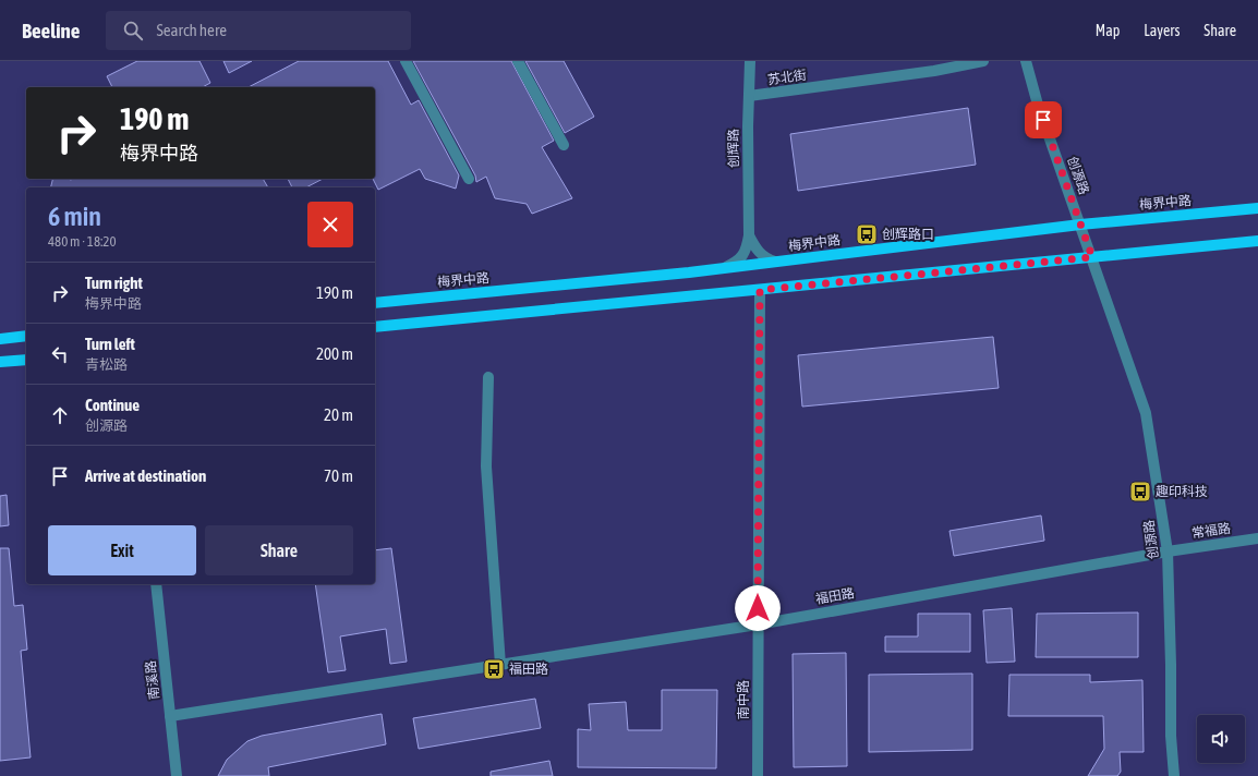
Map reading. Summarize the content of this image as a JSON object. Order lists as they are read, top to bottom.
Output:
{
  "streets": {
    "main road": ["梅界中路"],
    "street": [
      "苏北街",
      "创辉路",
      "创源路",
      "常福路",
      "福田路",
      "南溪路",
      "南中路"
    ]
  },
  "crossings": [
    ["苏北街", "创辉路"],
    ["创源路", "梅界中路"],
    ["创源路", "常福路"],
    ["创源路", "福田路"],
    ["常福路", "福田路"],
    ["福田路", "南溪路"],
    ["福田路", "南中路"]
  ],
  "places": {
    "bus stop": ["创辉路口", "趣印科技", "福田路"]
  },
  "page": {
    "header": "Beeline",
    "search": "Search here",
    "nav": ["Map", "Layers", "Share"],
    "turn": ["190 m", "梅界中路"],
    "heading": ["6 min", "480 m · 18:20"],
    "list": [
      {
        "name": "Turn right",
        "note": "梅界中路",
        "value": "190 m"
      },
      {
        "name": "Turn left",
        "note": "青松路",
        "value": "200 m"
      },
      {
        "name": "Continue",
        "note": "创源路",
        "value": "20 m"
      },
      {
        "name": "Arrive at destination",
        "value": "70 m"
      }
    ],
    "buttons": ["Exit", "Share"]
  }
}
